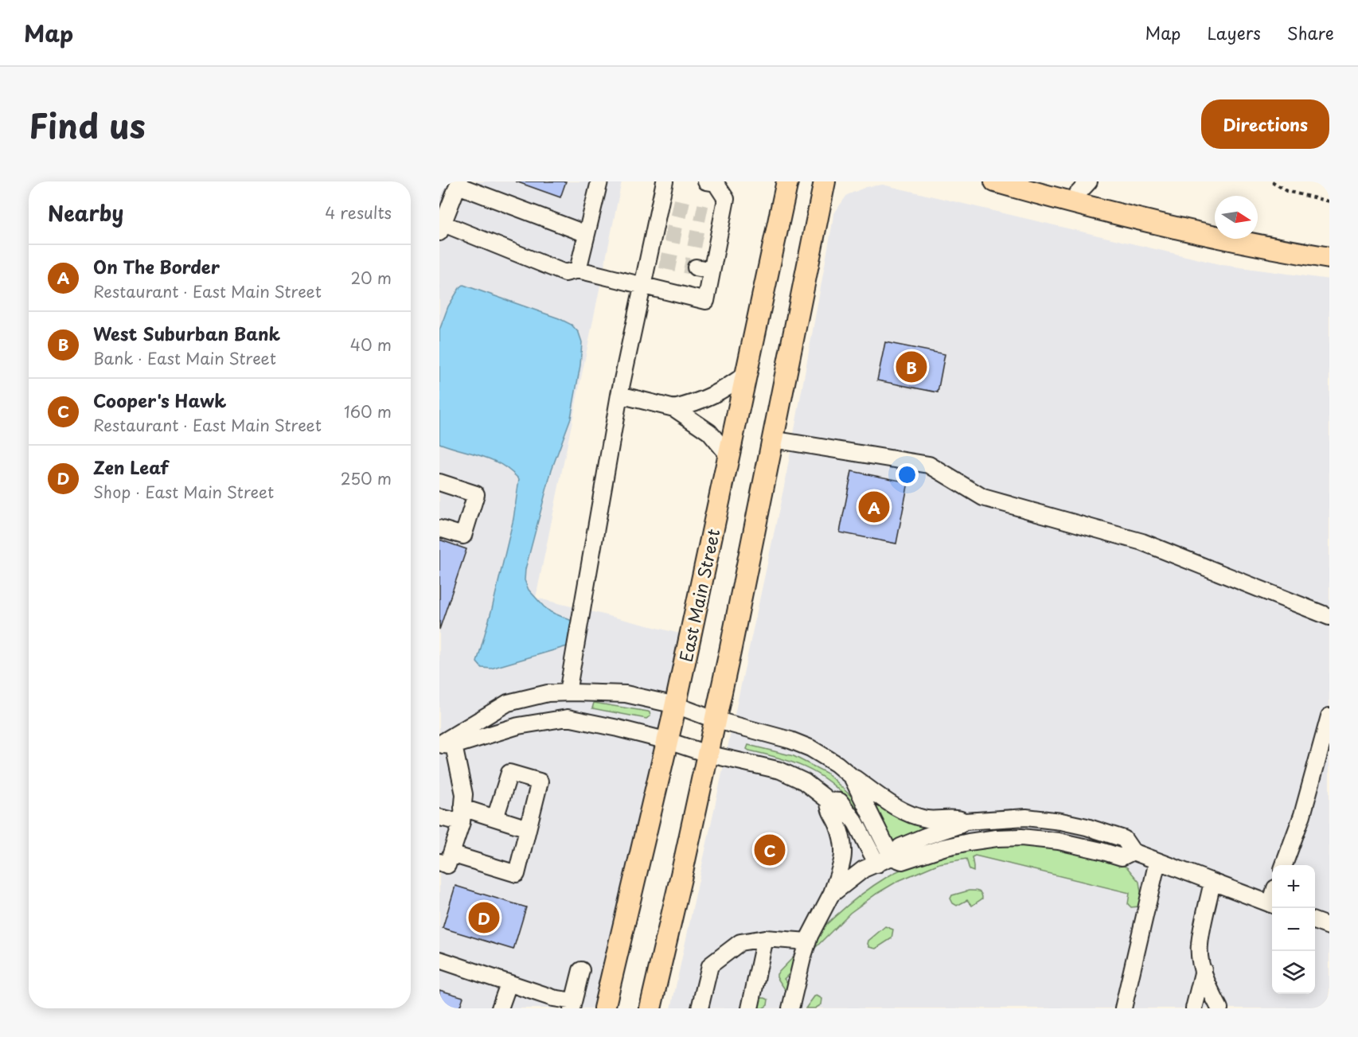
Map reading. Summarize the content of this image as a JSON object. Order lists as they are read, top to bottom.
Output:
{
  "streets": {
    "main road": ["East Main Street"]
  },
  "north": "right",
  "page": {
    "header": "Map",
    "nav": ["Map", "Layers", "Share"],
    "title": "Find us",
    "buttons": "Directions",
    "heading": ["Nearby", "4 results"],
    "list": [
      {
        "mark": "A",
        "name": "On The Border",
        "note": "Restaurant · East Main Street",
        "value": "20 m"
      },
      {
        "mark": "B",
        "name": "West Suburban Bank",
        "note": "Bank · East Main Street",
        "value": "40 m"
      },
      {
        "mark": "C",
        "name": "Cooper's Hawk",
        "note": "Restaurant · East Main Street",
        "value": "160 m"
      },
      {
        "mark": "D",
        "name": "Zen Leaf",
        "note": "Shop · East Main Street",
        "value": "250 m"
      }
    ],
    "pins": [
      "B",
      "A",
      "C",
      "D"
    ],
    "map_buttons": ["+", "−"]
  }
}
